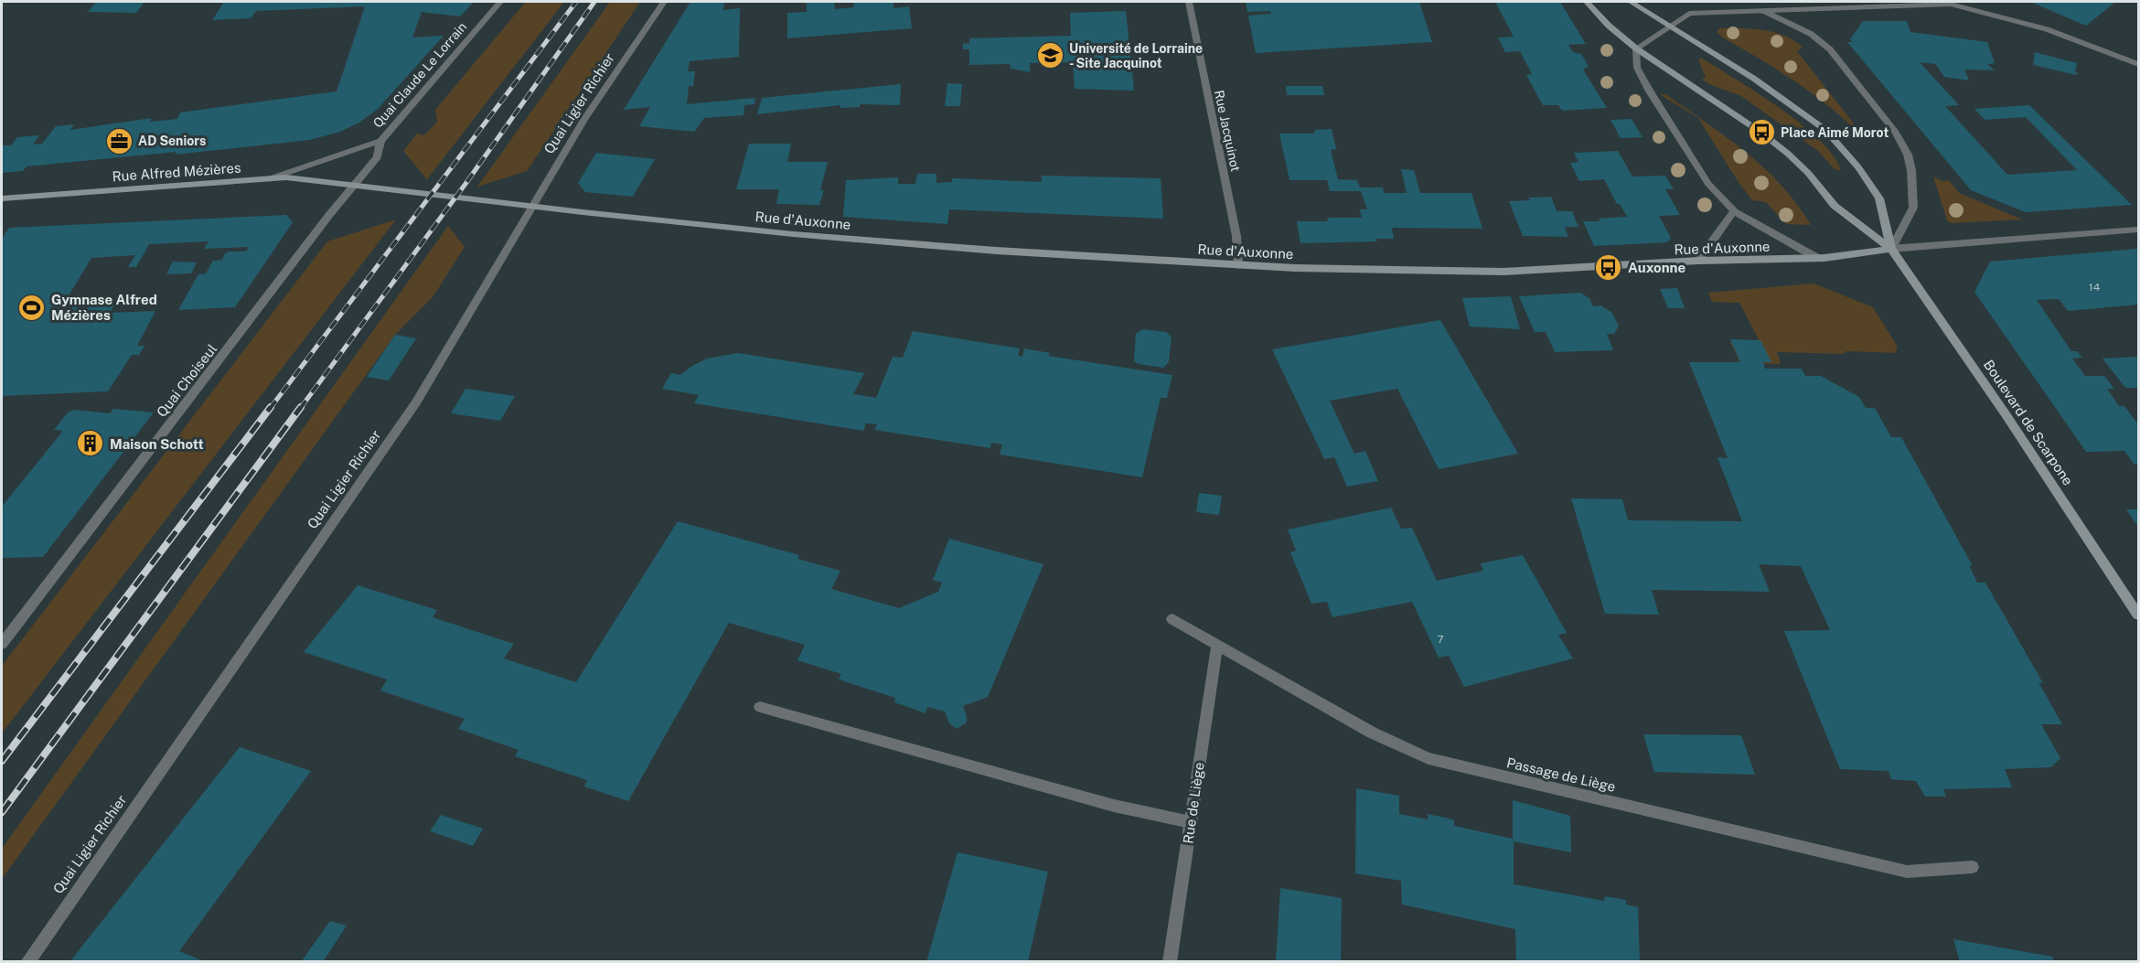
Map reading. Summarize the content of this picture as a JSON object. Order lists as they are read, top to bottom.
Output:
{
  "streets": {
    "main road": ["Rue Alfred Mézières", "Rue d'Auxonne", "Boulevard de Scarpone"],
    "street": [
      "Quai Claude Le Lorrain",
      "Quai Ligier Richier",
      "Rue Jacquinot",
      "Quai Choiseul",
      "Passage de Liège",
      "Rue de Liège"
    ]
  },
  "crossings": [
    ["Quai Claude Le Lorrain", "Rue Alfred Mézières"],
    ["Quai Claude Le Lorrain", "Rue d'Auxonne"],
    ["Quai Claude Le Lorrain", "Quai Choiseul"],
    ["Quai Ligier Richier", "Rue d'Auxonne"],
    ["Rue Jacquinot", "Rue d'Auxonne"],
    ["Rue Alfred Mézières", "Rue d'Auxonne"],
    ["Rue Alfred Mézières", "Quai Choiseul"],
    ["Rue d'Auxonne", "Quai Choiseul"],
    ["Rue d'Auxonne", "Boulevard de Scarpone"],
    ["Passage de Liège", "Rue de Liège"]
  ],
  "places": {
    "school or university": ["Université de Lorraine - Site Jacquinot"],
    "bus stop": ["Place Aimé Morot", "Auxonne"],
    "office": ["AD Seniors"],
    "sports": ["Gymnase Alfred Mézières"],
    "building": ["Maison Schott"]
  },
  "house_numbers": ["14", "7"]
}
